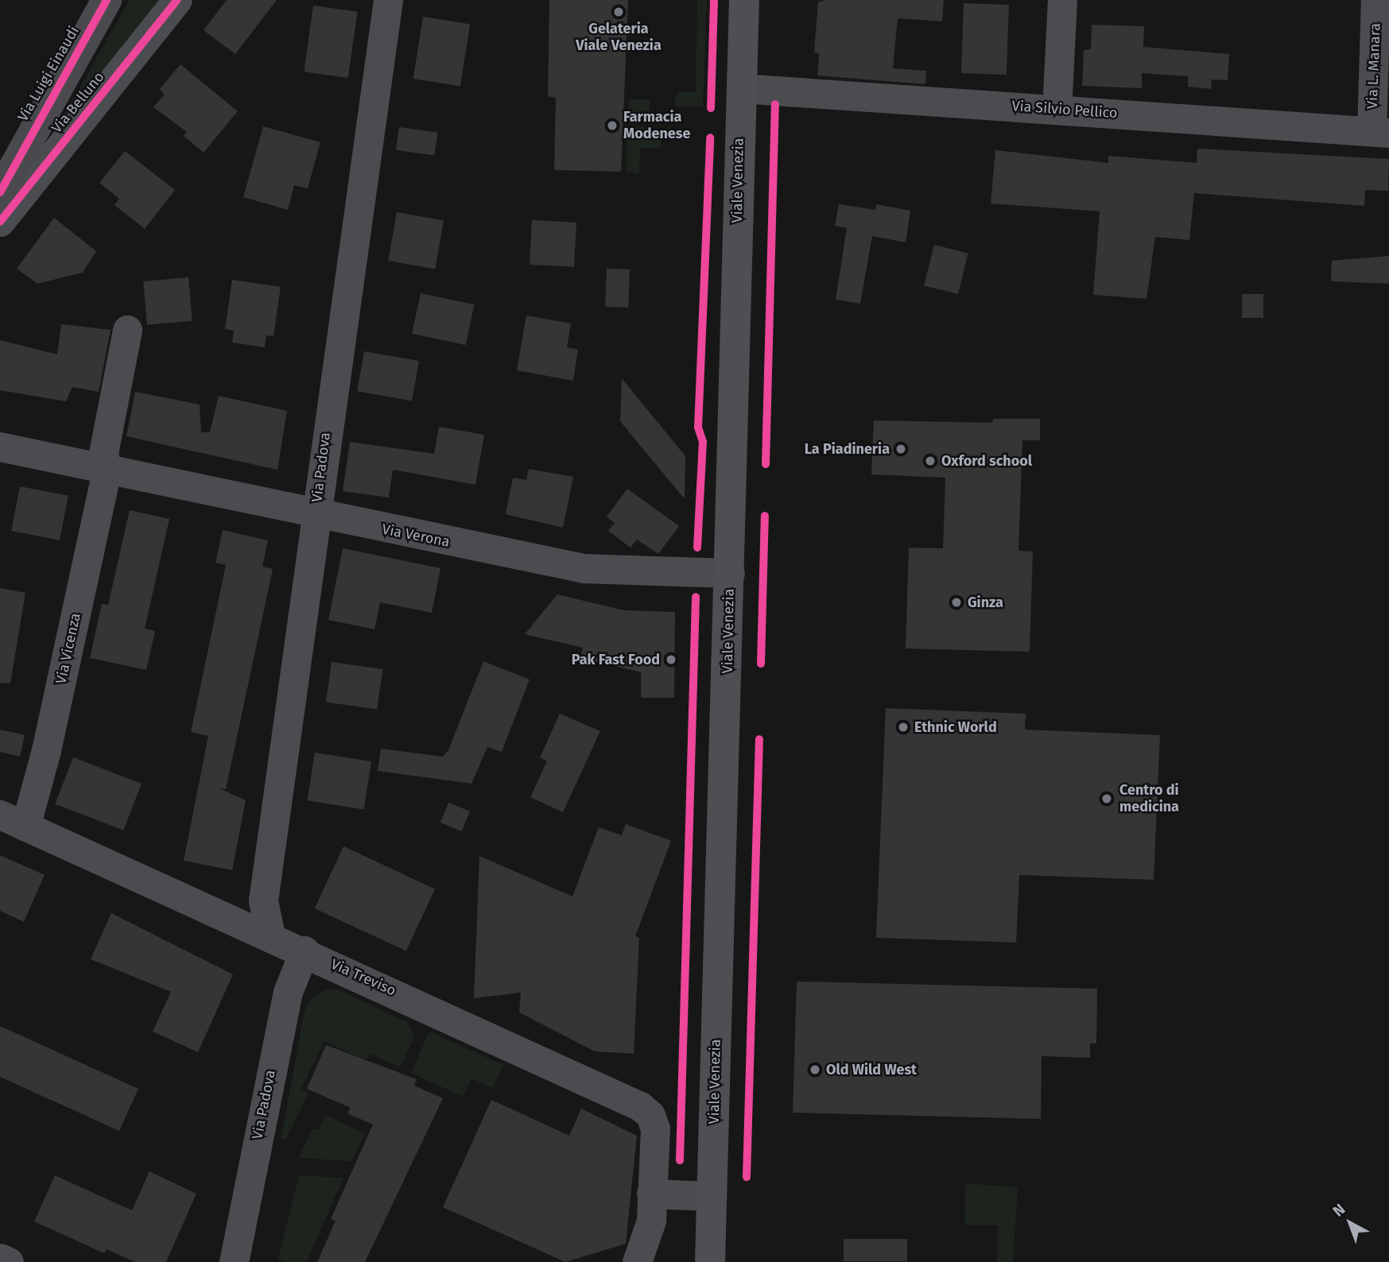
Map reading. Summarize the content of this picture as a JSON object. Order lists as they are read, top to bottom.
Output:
{
  "streets": {
    "main road": ["Viale Venezia"],
    "street": [
      "Via L. Manara",
      "Via Luigi Einaudi",
      "Via Belluno",
      "Via Silvio Pellico",
      "Via Padova",
      "Via Verona",
      "Via Vicenza",
      "Via Treviso"
    ]
  },
  "crossings": [
    ["Via L. Manara", "Via Silvio Pellico"],
    ["Via Silvio Pellico", "Viale Venezia"],
    ["Viale Venezia", "Via Verona"],
    ["Via Padova", "Via Verona"],
    ["Via Padova", "Via Treviso"],
    ["Via Verona", "Via Vicenza"],
    ["Via Vicenza", "Via Treviso"]
  ],
  "places": [
    "Gelateria Viale Venezia",
    "Farmacia Modenese",
    "La Piadineria",
    "Oxford school",
    "Ginza",
    "Pak Fast Food",
    "Ethnic World",
    "Centro di medicina",
    "Old Wild West"
  ],
  "north": "top left"
}
